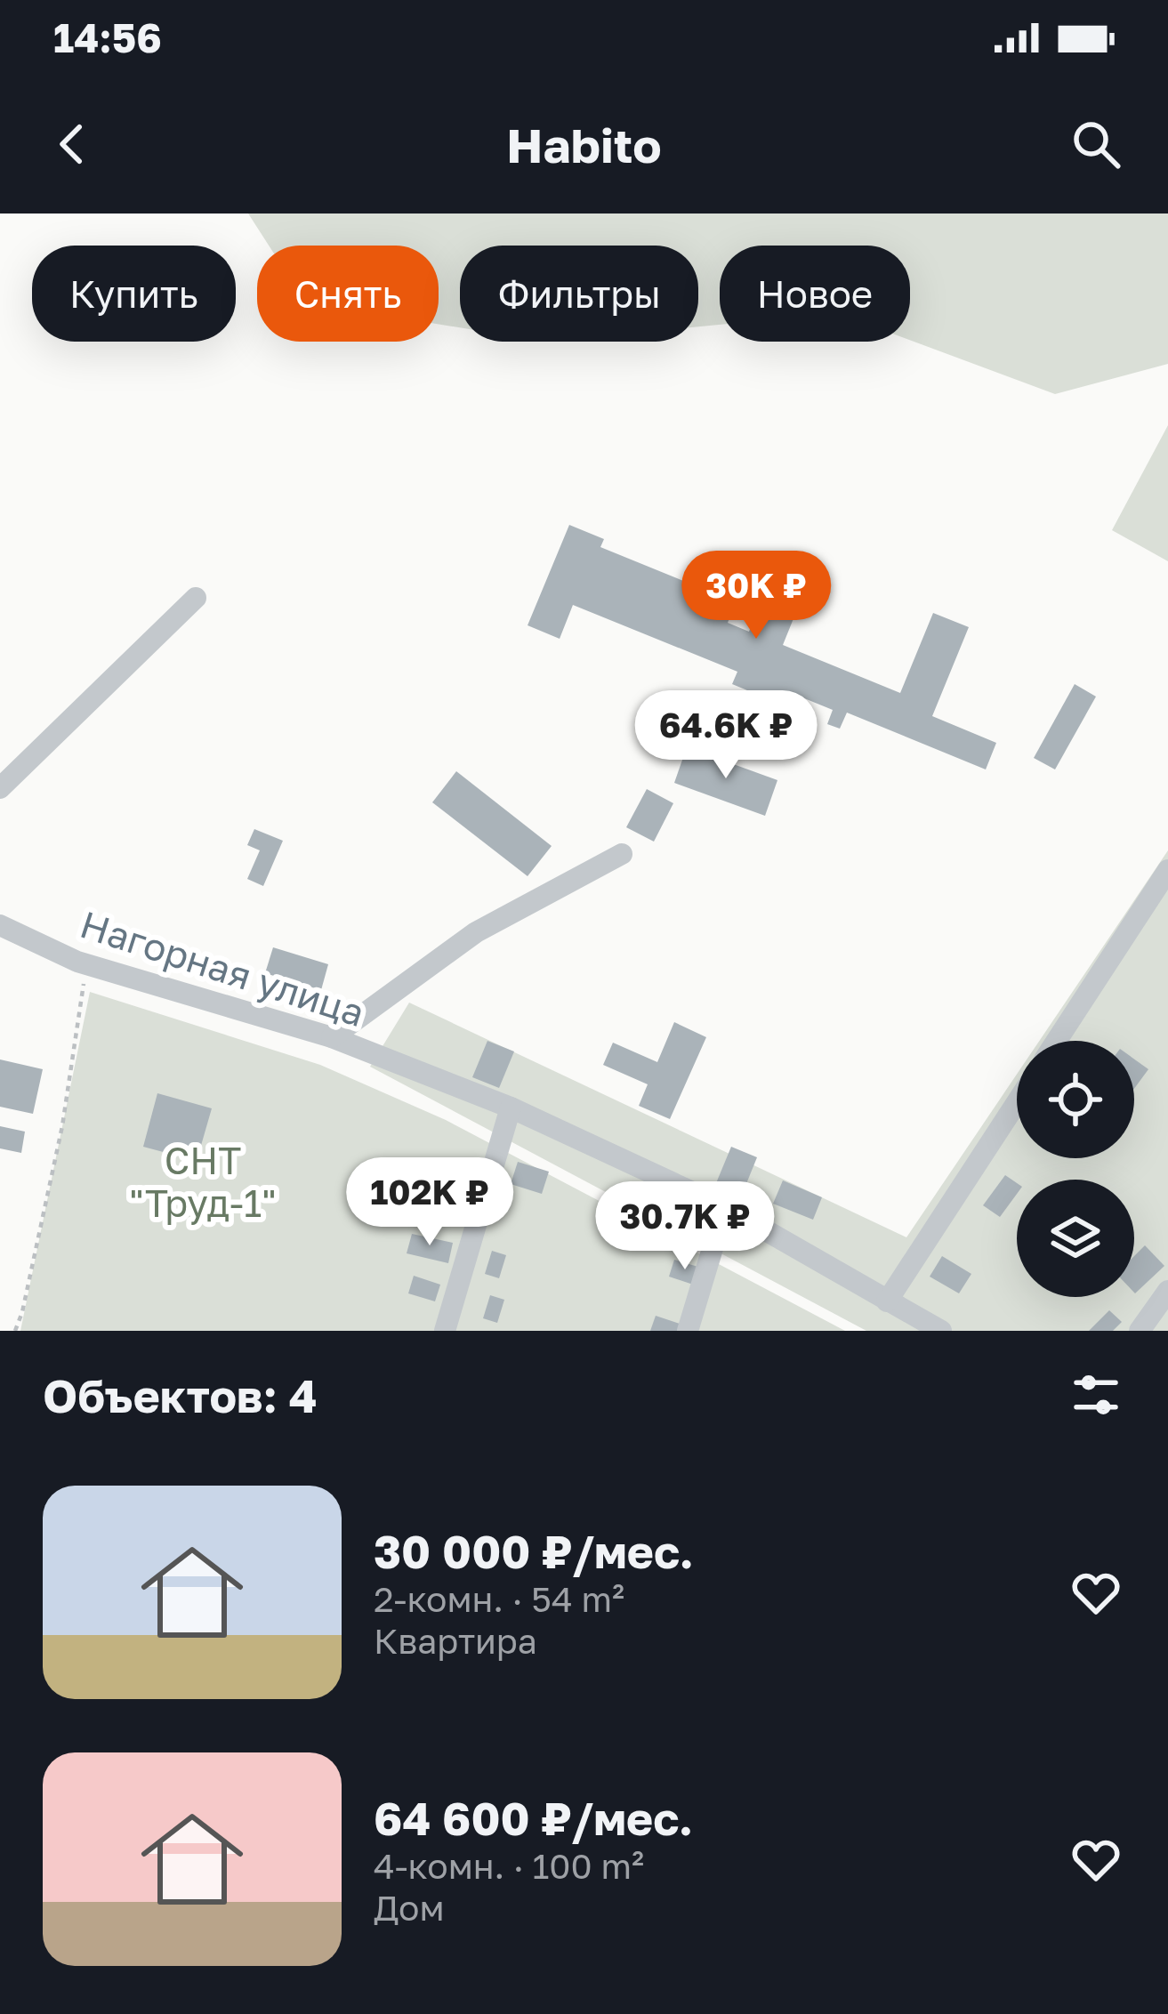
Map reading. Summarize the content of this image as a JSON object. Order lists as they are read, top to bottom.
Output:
{
  "streets": {
    "street": ["Нагорная улица"]
  },
  "parks": ["СНТ \"Труд-1\""],
  "page": {
    "status": "14:56",
    "header": "Habito",
    "chip": [
      "Купить",
      "Снять",
      "Фильтры",
      "Новое"
    ],
    "price": [
      "30K ₽",
      "64.6K ₽",
      "102K ₽",
      "30.7K ₽"
    ],
    "heading": "Объектов: 4",
    "list": [
      {
        "name": "30 000 ₽/мес.",
        "note": "2-комн. · 54 m² · Квартира"
      },
      {
        "name": "64 600 ₽/мес.",
        "note": "4-комн. · 100 m² · Дом"
      }
    ]
  }
}
